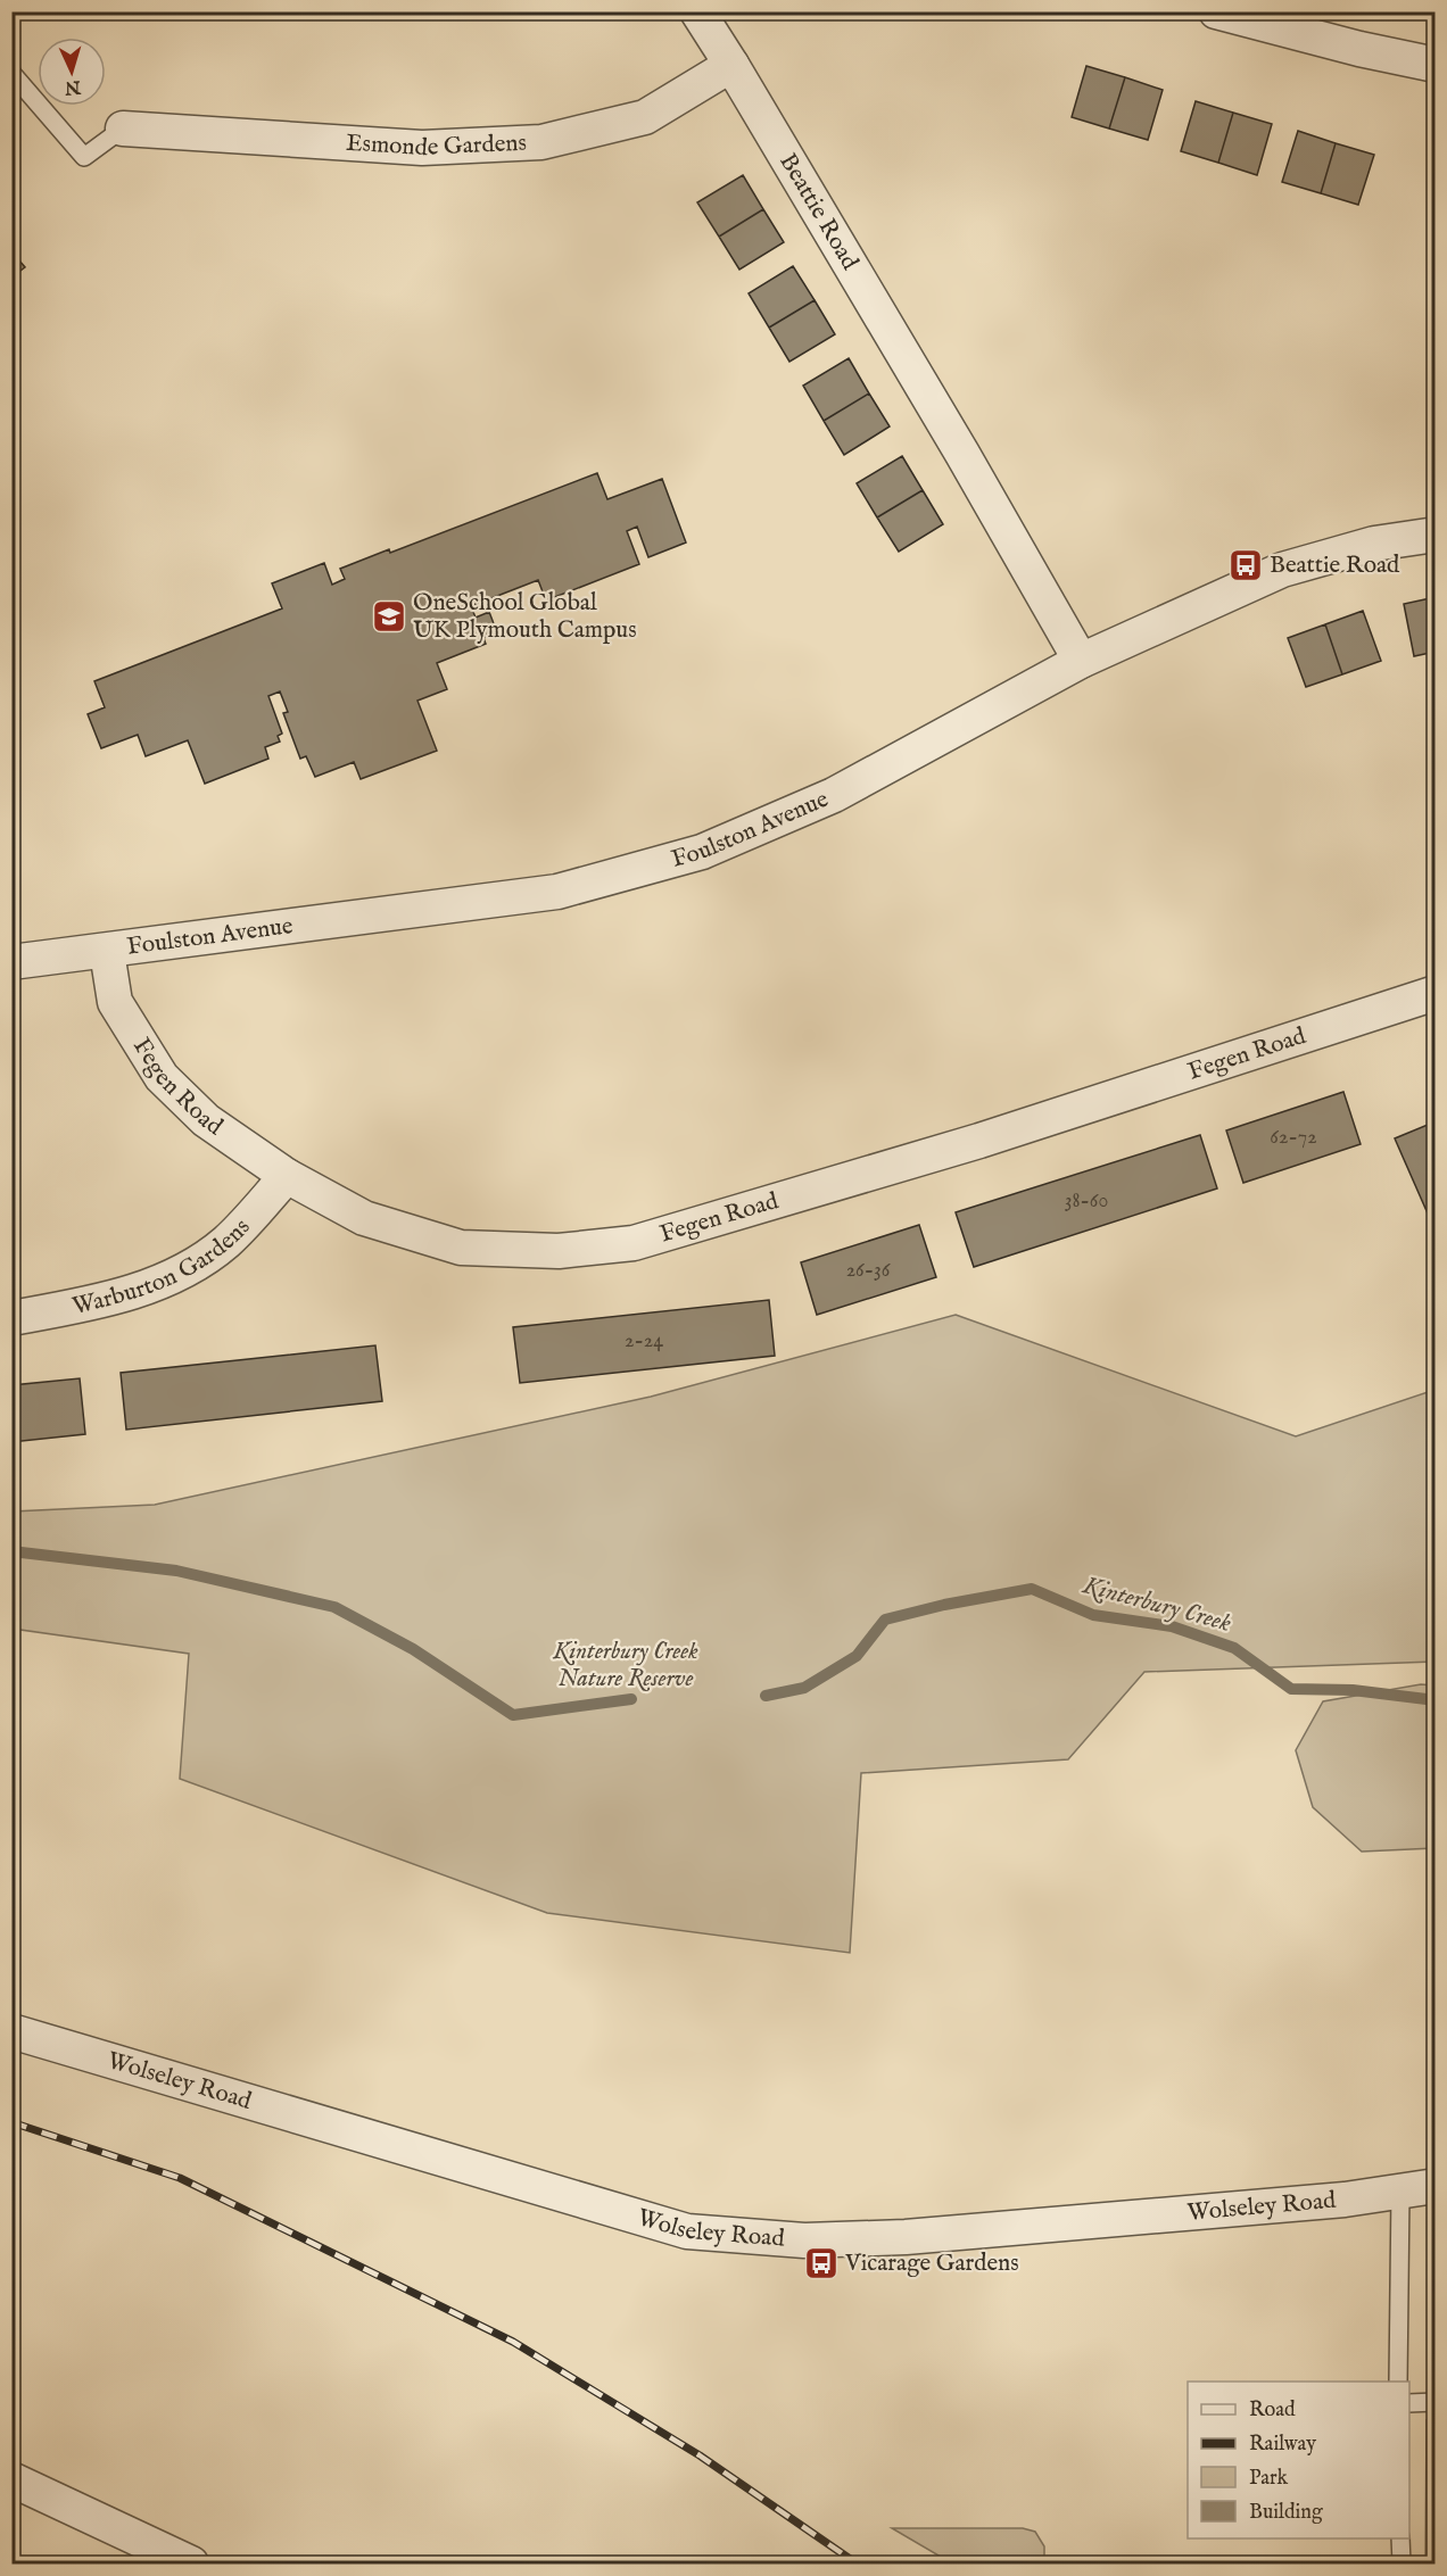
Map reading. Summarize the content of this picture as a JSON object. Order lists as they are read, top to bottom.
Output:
{
  "streets": {
    "street": [
      "Esmonde Gardens",
      "Beattie Road",
      "Foulston Avenue",
      "Fegen Road",
      "Warburton Gardens",
      "Wolseley Road"
    ]
  },
  "crossings": [
    ["Esmonde Gardens", "Beattie Road"],
    ["Beattie Road", "Foulston Avenue"],
    ["Foulston Avenue", "Fegen Road"],
    ["Fegen Road", "Warburton Gardens"]
  ],
  "water": ["Kinterbury Creek"],
  "parks": ["Kinterbury Creek Nature Reserve"],
  "places": {
    "bus stop": ["Beattie Road", "Vicarage Gardens"],
    "school or university": ["OneSchool Global UK Plymouth Campus"]
  },
  "house_numbers": [
    "62-72",
    "38-60",
    "26-36",
    "2-24"
  ],
  "legend": [
    "Road",
    "Railway",
    "Park",
    "Building"
  ],
  "north": "bottom"
}
